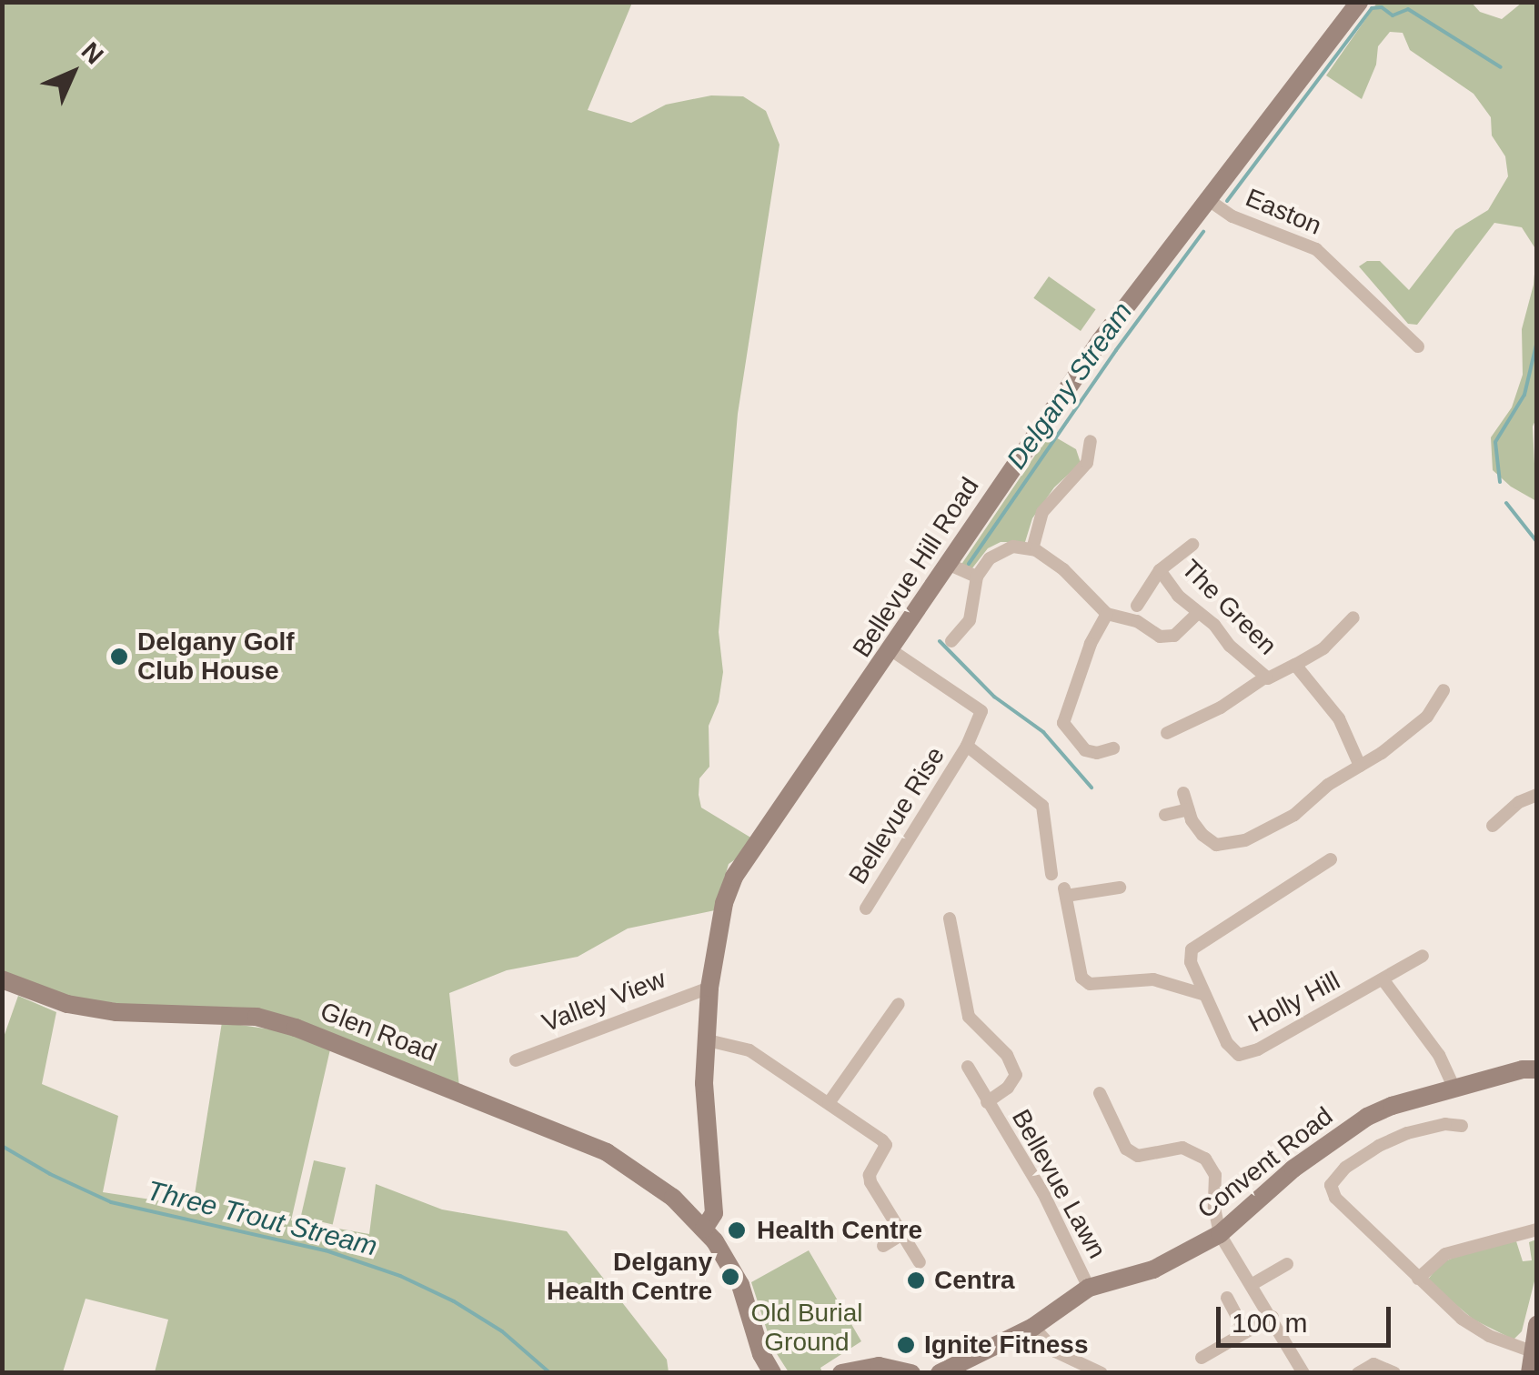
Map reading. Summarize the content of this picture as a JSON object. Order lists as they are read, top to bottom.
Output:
{
  "streets": {
    "street": [
      "Easton",
      "Bellevue Hill Road",
      "The Green",
      "Bellevue Rise",
      "Valley View",
      "Holly Hill",
      "Glen Road",
      "Convent Road",
      "Bellevue Lawn"
    ]
  },
  "crossings": [
    ["Easton", "Bellevue Hill Road"],
    ["Bellevue Hill Road", "Bellevue Rise"],
    ["Bellevue Hill Road", "Valley View"],
    ["Bellevue Hill Road", "Glen Road"],
    ["Convent Road", "Bellevue Lawn"]
  ],
  "water": ["Delgany Stream", "Three Trout Stream"],
  "parks": ["Old Burial Ground"],
  "places": [
    "Delgany Golf Club House",
    "Health Centre",
    "Delgany Health Centre",
    "Centra",
    "Ignite Fitness"
  ],
  "scale_bar": "100 m",
  "north": "top right"
}
